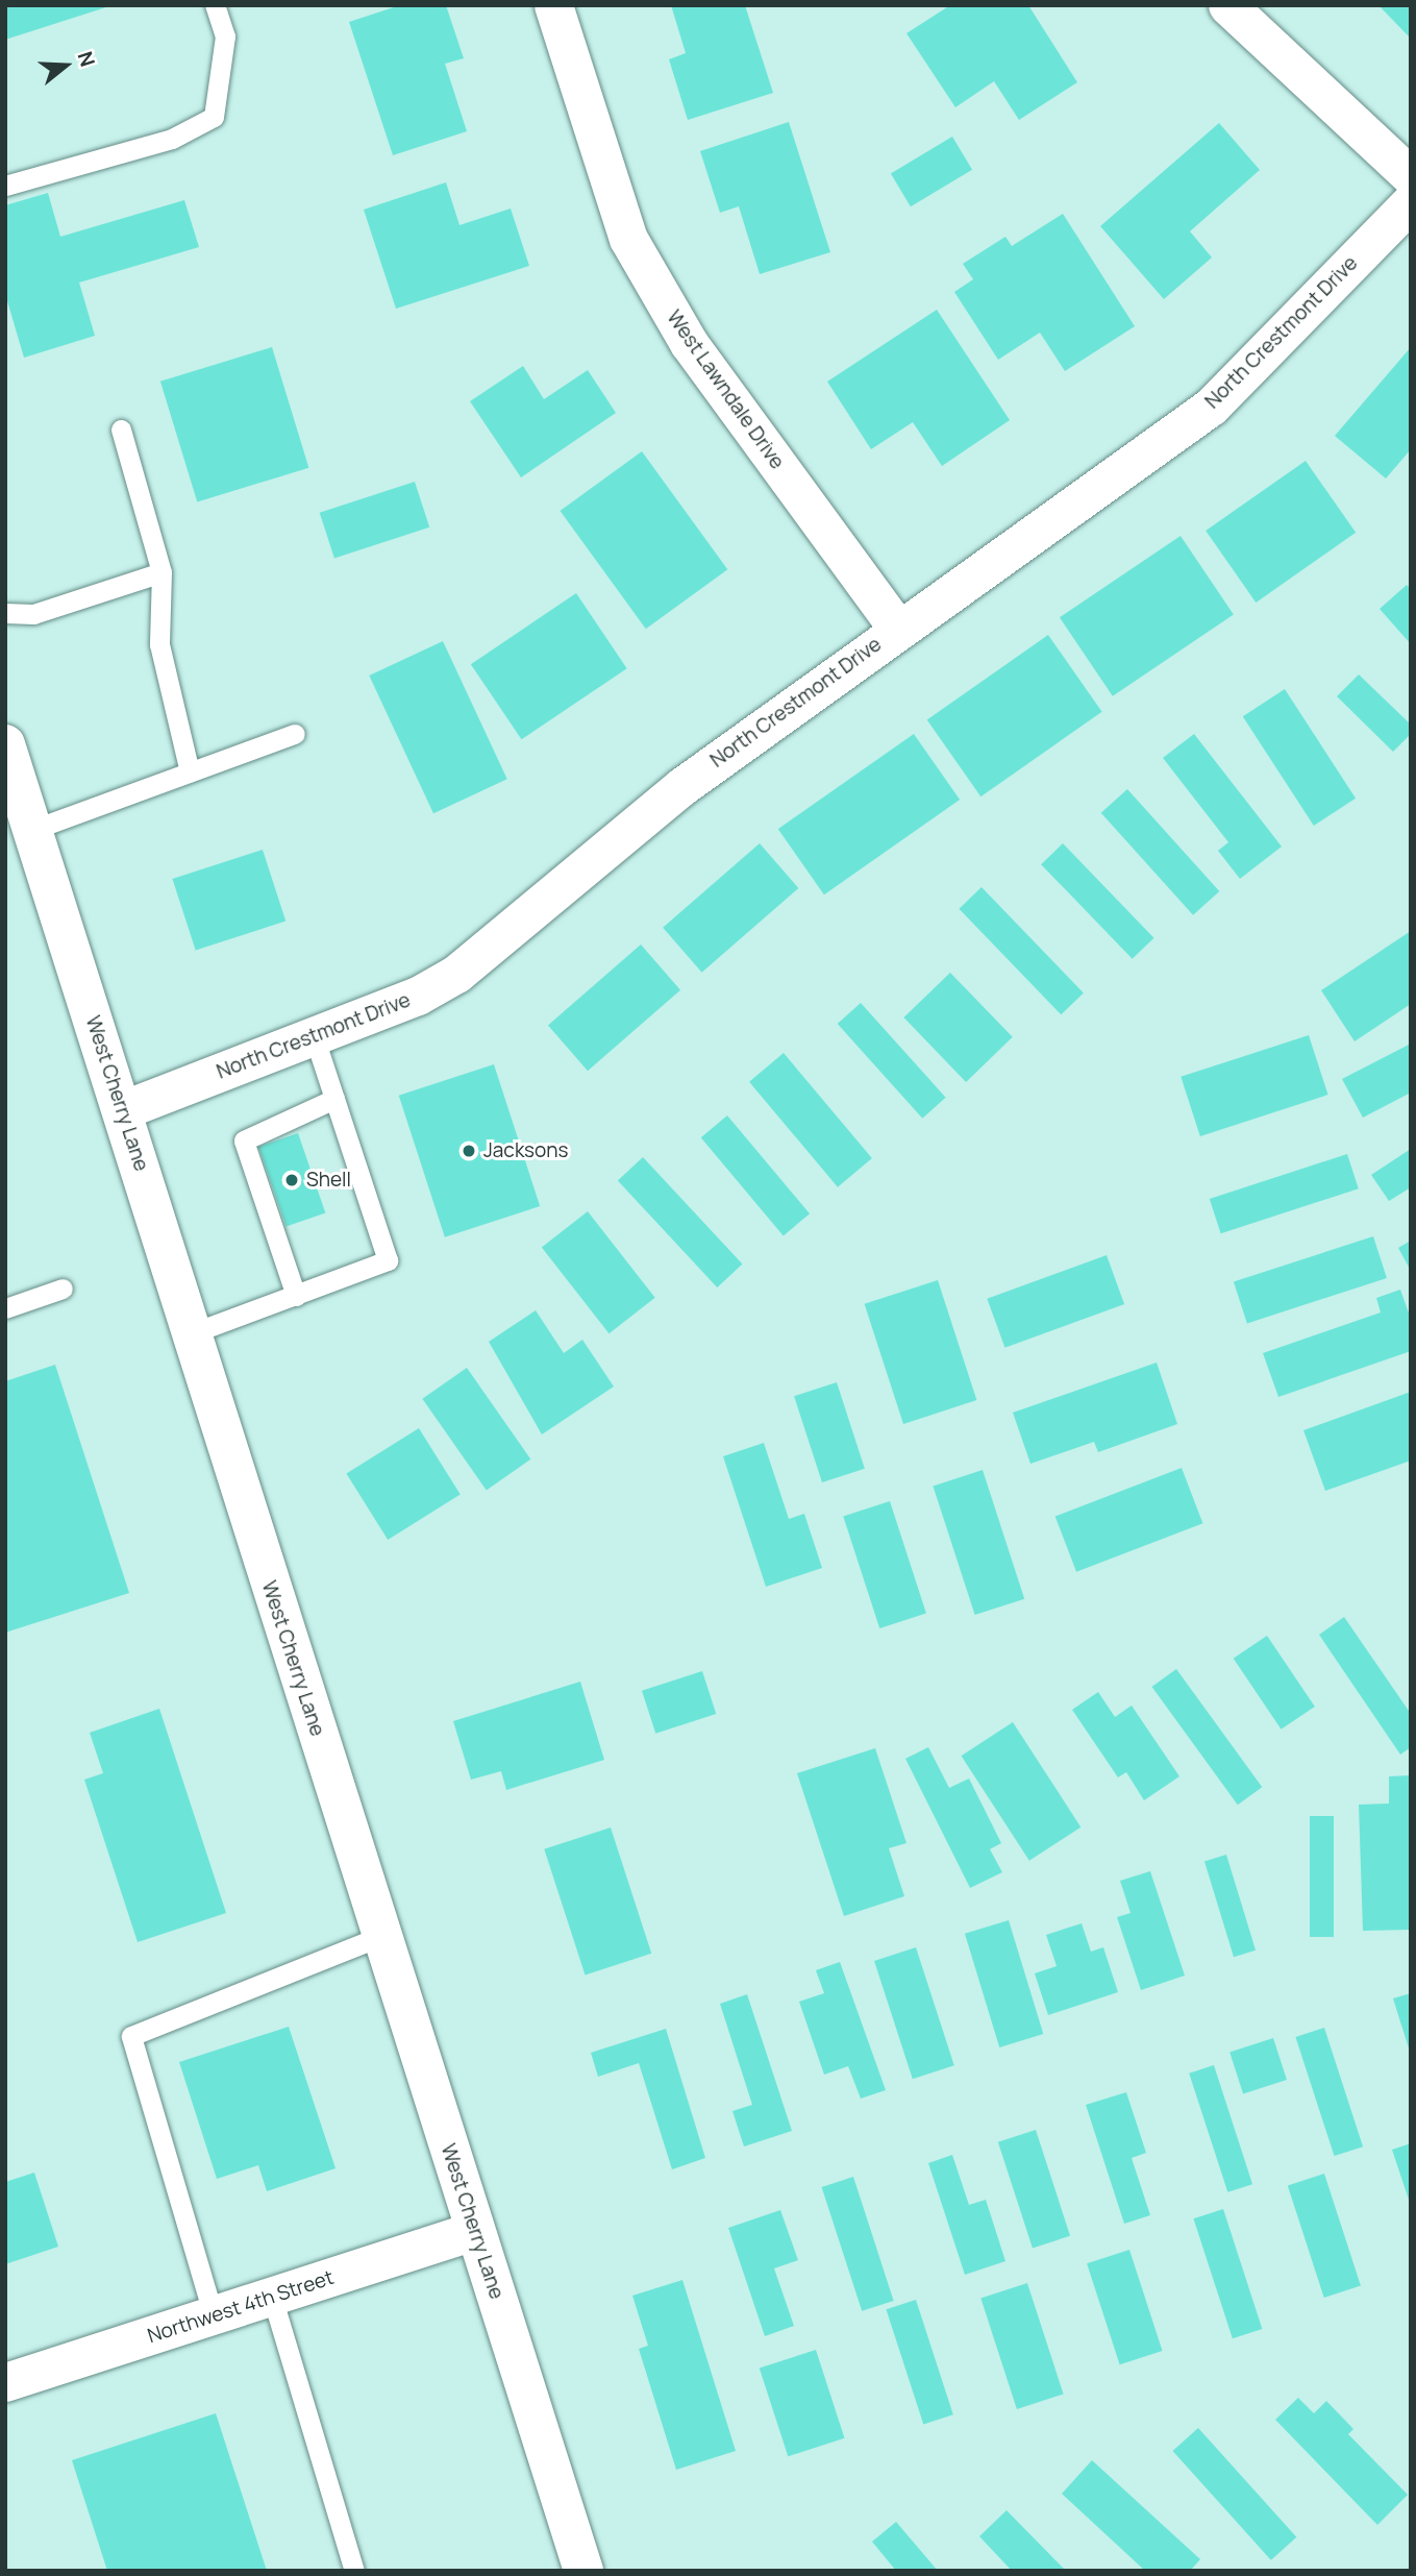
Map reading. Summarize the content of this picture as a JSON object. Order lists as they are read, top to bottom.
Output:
{
  "streets": {
    "main road": ["West Cherry Lane"],
    "street": ["North Crestmont Drive", "West Lawndale Drive", "Northwest 4th Street"]
  },
  "crossings": [
    ["North Crestmont Drive", "West Lawndale Drive"],
    ["North Crestmont Drive", "West Cherry Lane"],
    ["West Cherry Lane", "Northwest 4th Street"]
  ],
  "places": ["Jacksons", "Shell"],
  "north": "right"
}
